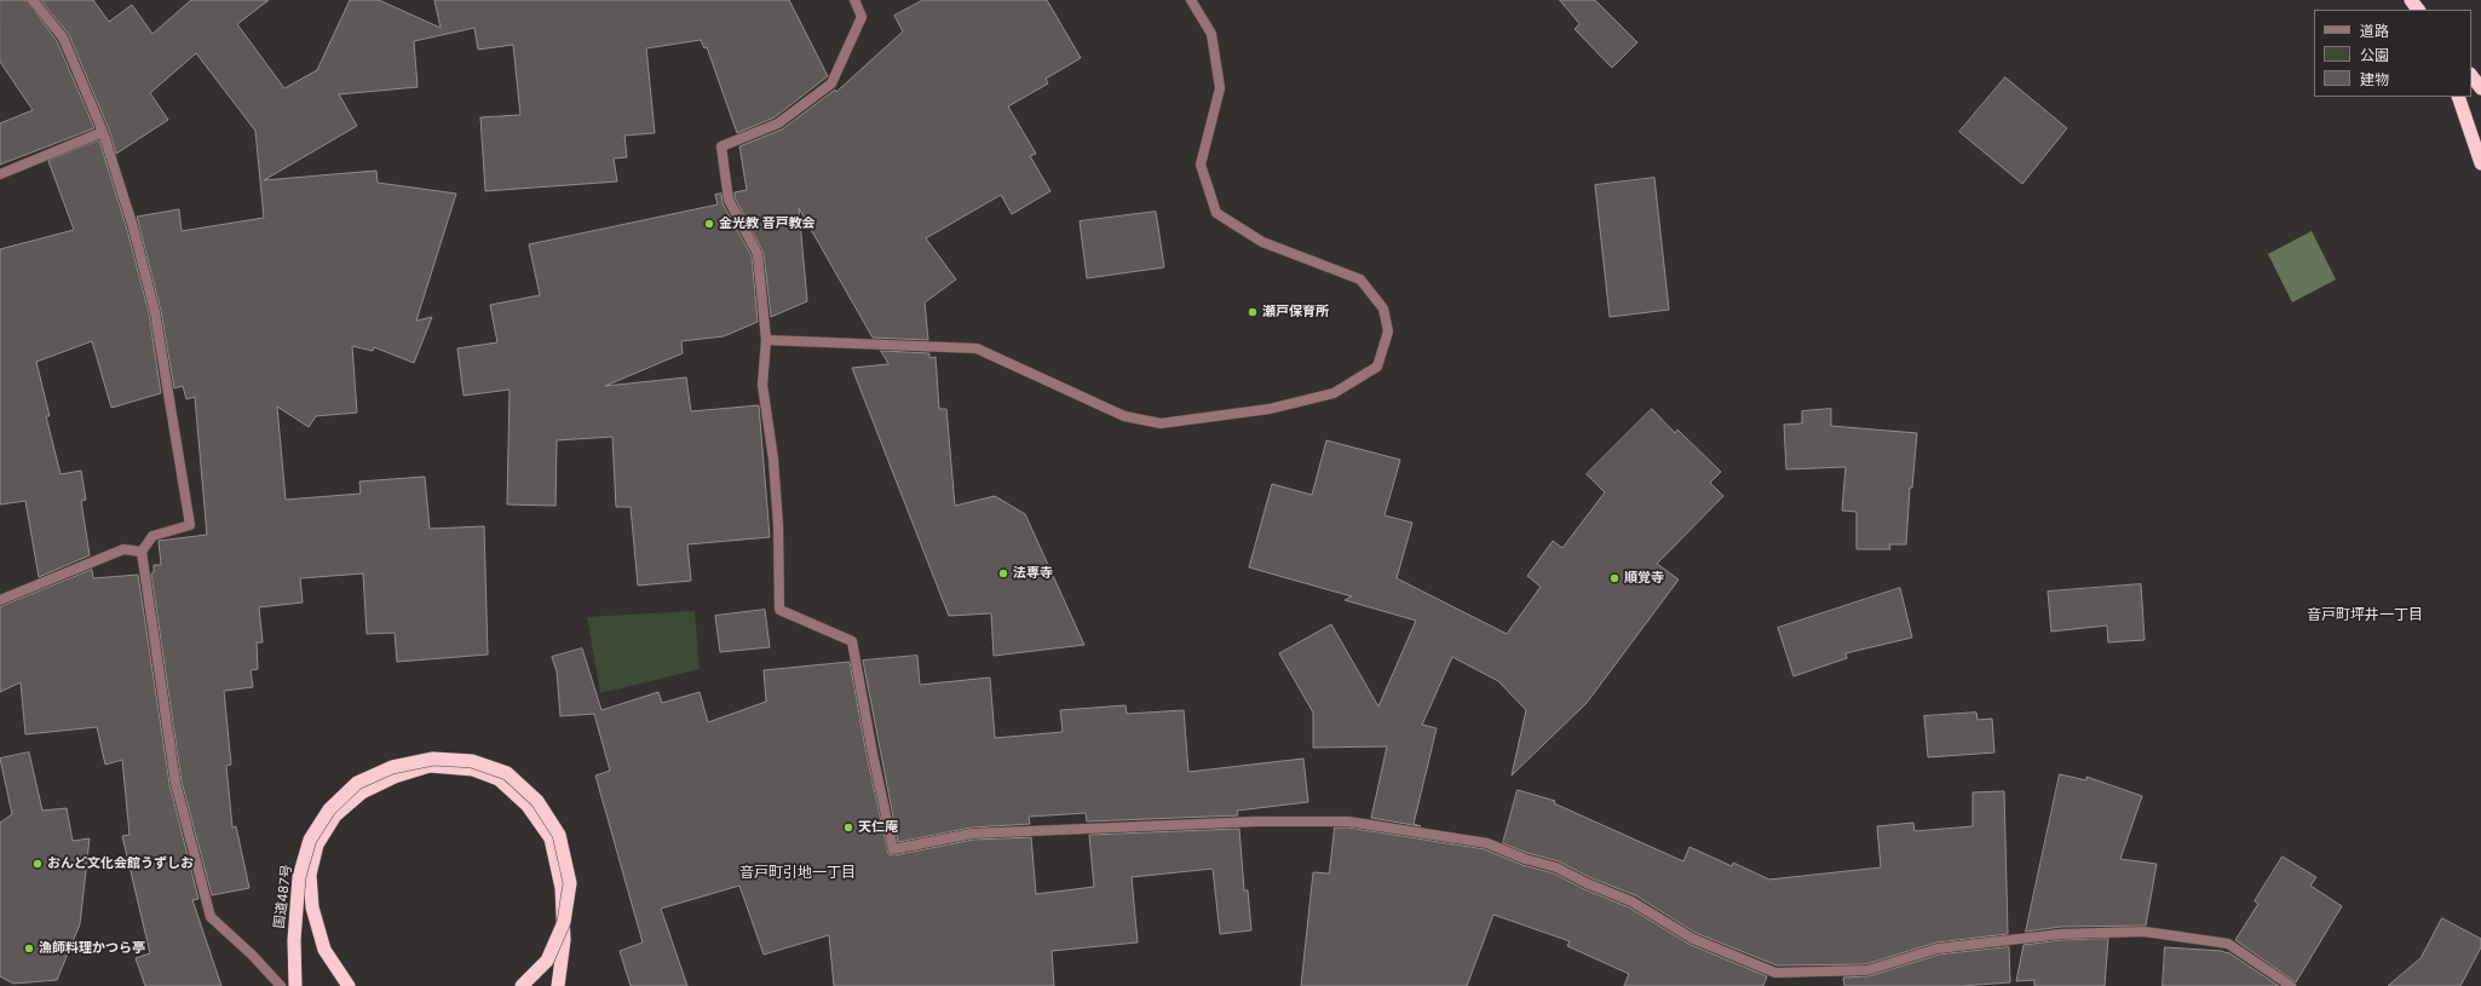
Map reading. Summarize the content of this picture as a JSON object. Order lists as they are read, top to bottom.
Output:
{
  "streets": {
    "highway": ["国道487号"]
  },
  "districts": ["音戸町坪井一丁目", "音戸町引地一丁目"],
  "places": [
    "金光教 音戸教会",
    "瀬戸保育所",
    "法専寺",
    "順覚寺",
    "天仁庵",
    "おんど文化会館うずしお",
    "漁師料理かつら亭"
  ],
  "legend": ["道路", "公園", "建物"]
}
